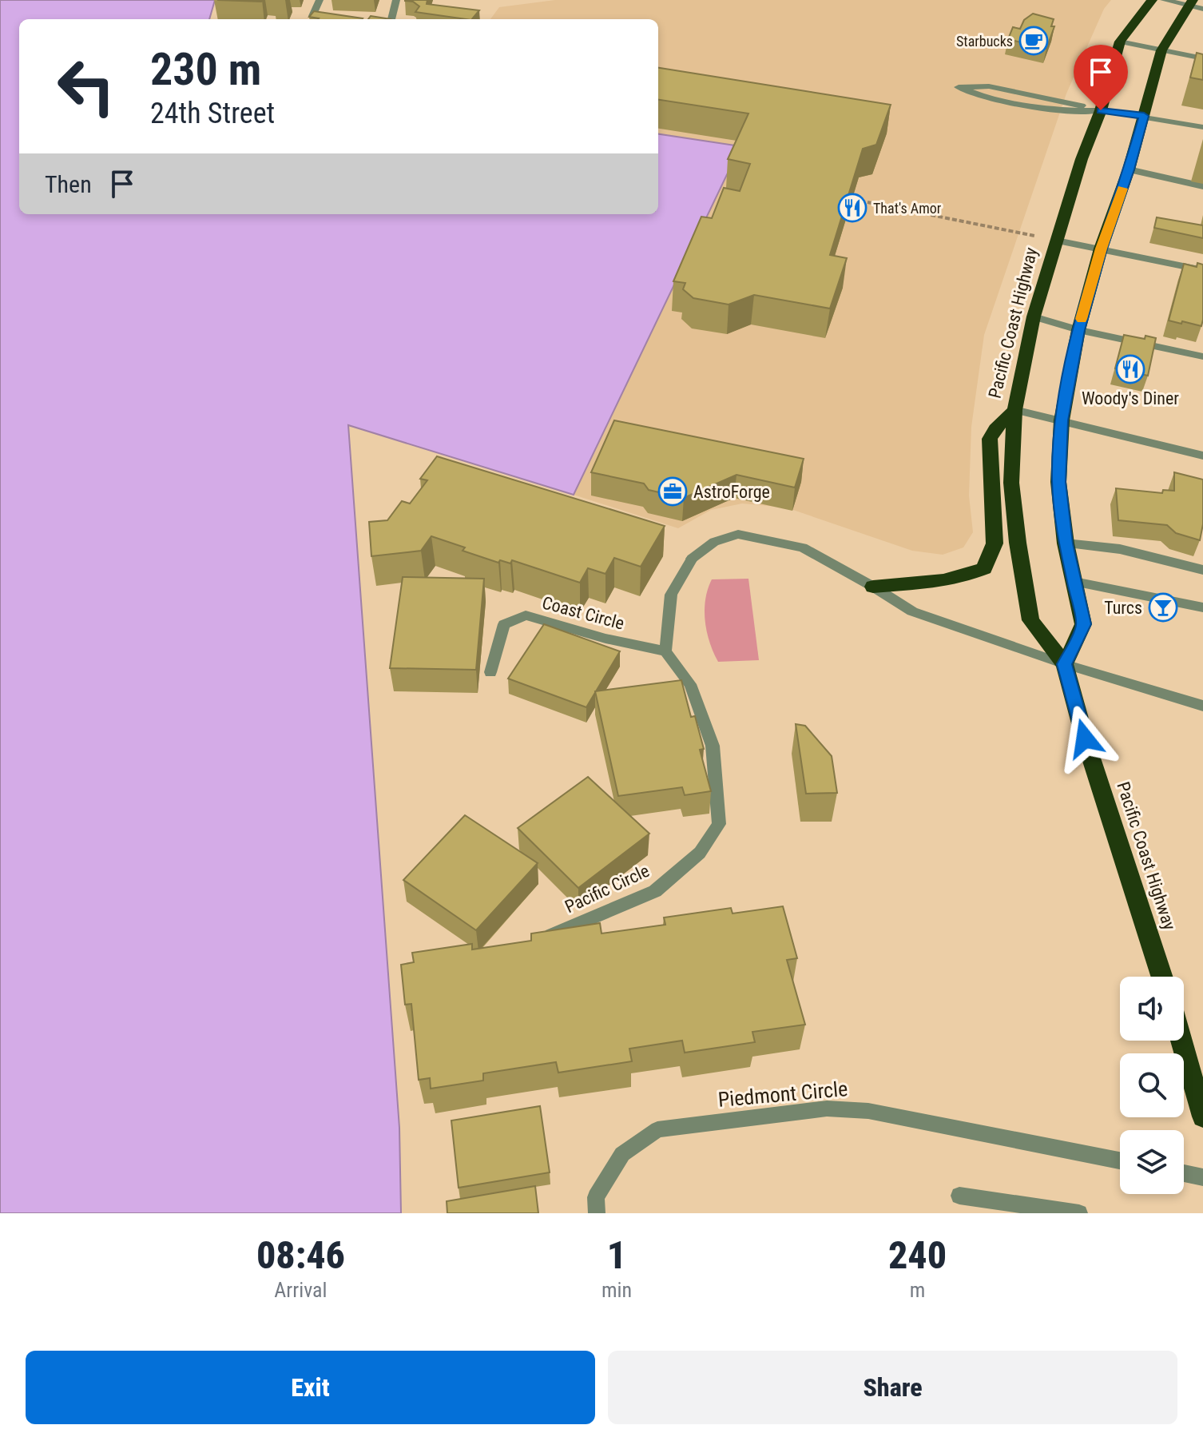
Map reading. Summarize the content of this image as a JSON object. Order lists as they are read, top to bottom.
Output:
{
  "streets": {
    "highway": ["Pacific Coast Highway"],
    "street": ["Coast Circle", "Pacific Circle", "Piedmont Circle"]
  },
  "crossings": [
    ["Coast Circle", "Pacific Circle"]
  ],
  "places": {
    "cafe": ["Starbucks"],
    "restaurant": ["That's Amor", "Woody's Diner"],
    "office": ["AstroForge"],
    "bar": ["Turcs"]
  },
  "page": {
    "turn": ["230 m", "24th Street"],
    "then": "Then",
    "eta": [
      "08:46",
      "Arrival",
      "1",
      "min",
      "240",
      "m"
    ],
    "buttons": ["Exit", "Share"]
  }
}
